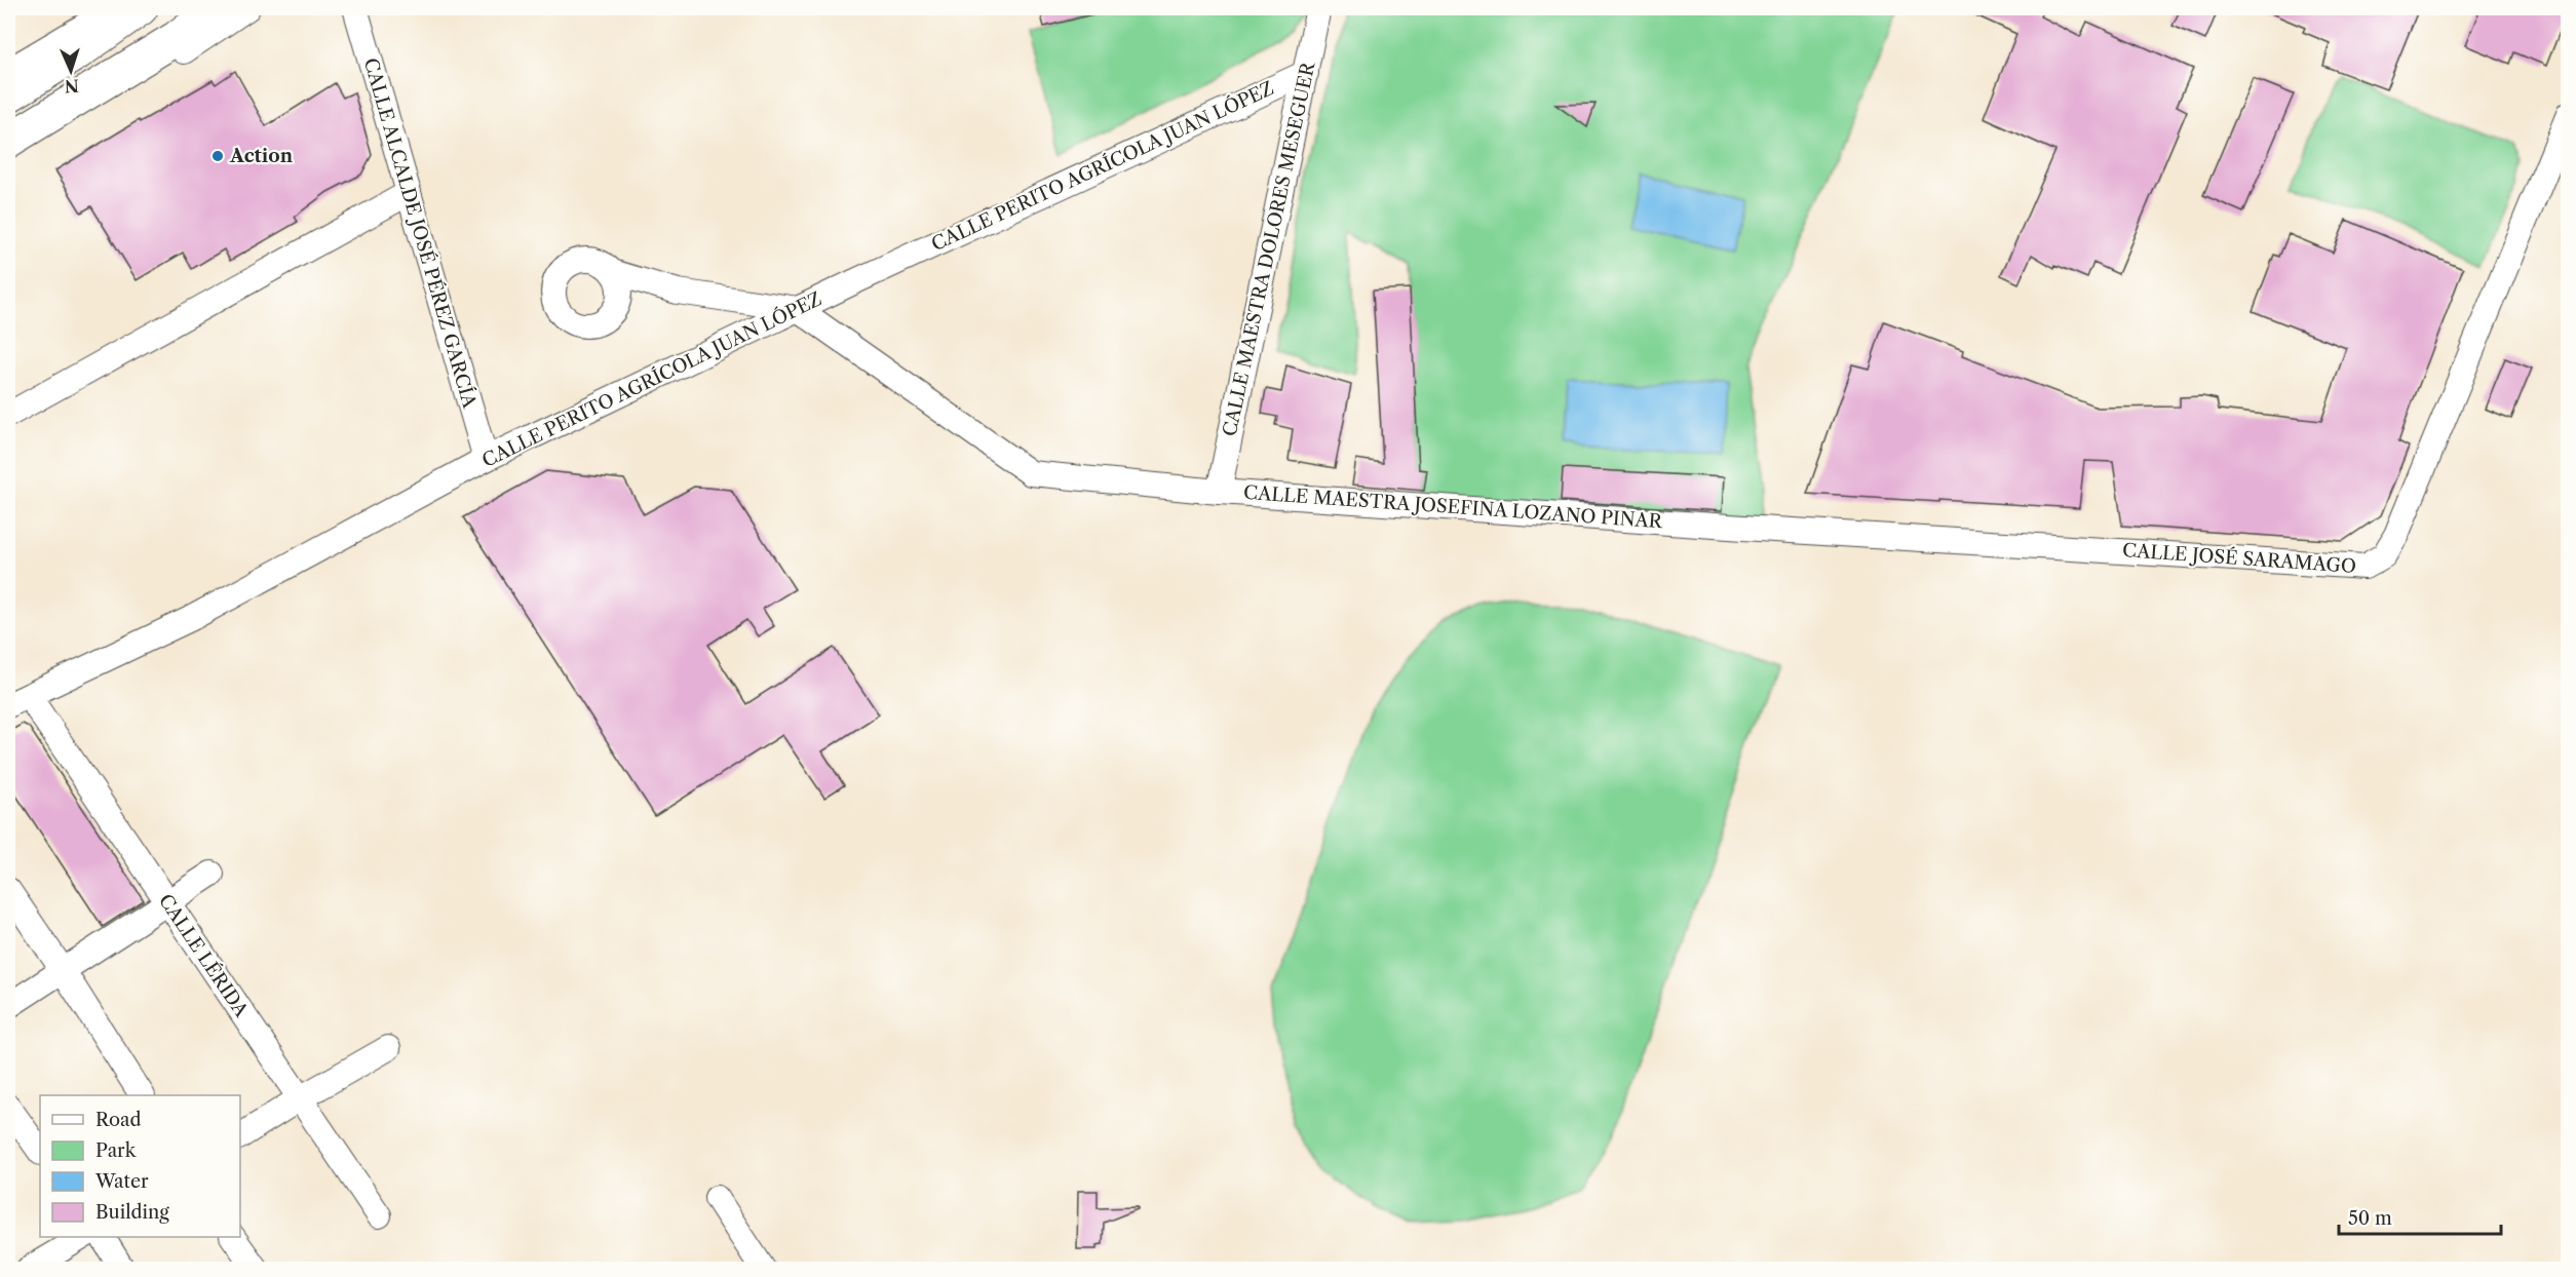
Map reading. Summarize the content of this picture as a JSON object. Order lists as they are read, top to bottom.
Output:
{
  "streets": {
    "street": [
      "CALLE PERITO AGRÍCOLA JUAN LÓPEZ",
      "CALLE ALCALDE JOSÉ PÉREZ GARCÍA",
      "CALLE MAESTRA DOLORES MESEGUER",
      "CALLE MAESTRA JOSEFINA LOZANO PINAR",
      "CALLE JOSÉ SARAMAGO",
      "CALLE LÉRIDA"
    ]
  },
  "crossings": [
    ["CALLE PERITO AGRÍCOLA JUAN LÓPEZ", "CALLE ALCALDE JOSÉ PÉREZ GARCÍA"],
    ["CALLE PERITO AGRÍCOLA JUAN LÓPEZ", "CALLE MAESTRA DOLORES MESEGUER"],
    ["CALLE PERITO AGRÍCOLA JUAN LÓPEZ", "CALLE MAESTRA JOSEFINA LOZANO PINAR"],
    ["CALLE PERITO AGRÍCOLA JUAN LÓPEZ", "CALLE LÉRIDA"],
    ["CALLE MAESTRA DOLORES MESEGUER", "CALLE MAESTRA JOSEFINA LOZANO PINAR"],
    ["CALLE MAESTRA JOSEFINA LOZANO PINAR", "CALLE JOSÉ SARAMAGO"]
  ],
  "places": ["Action"],
  "legend": [
    "Road",
    "Park",
    "Water",
    "Building"
  ],
  "scale_bar": "50 m",
  "north": "bottom"
}
